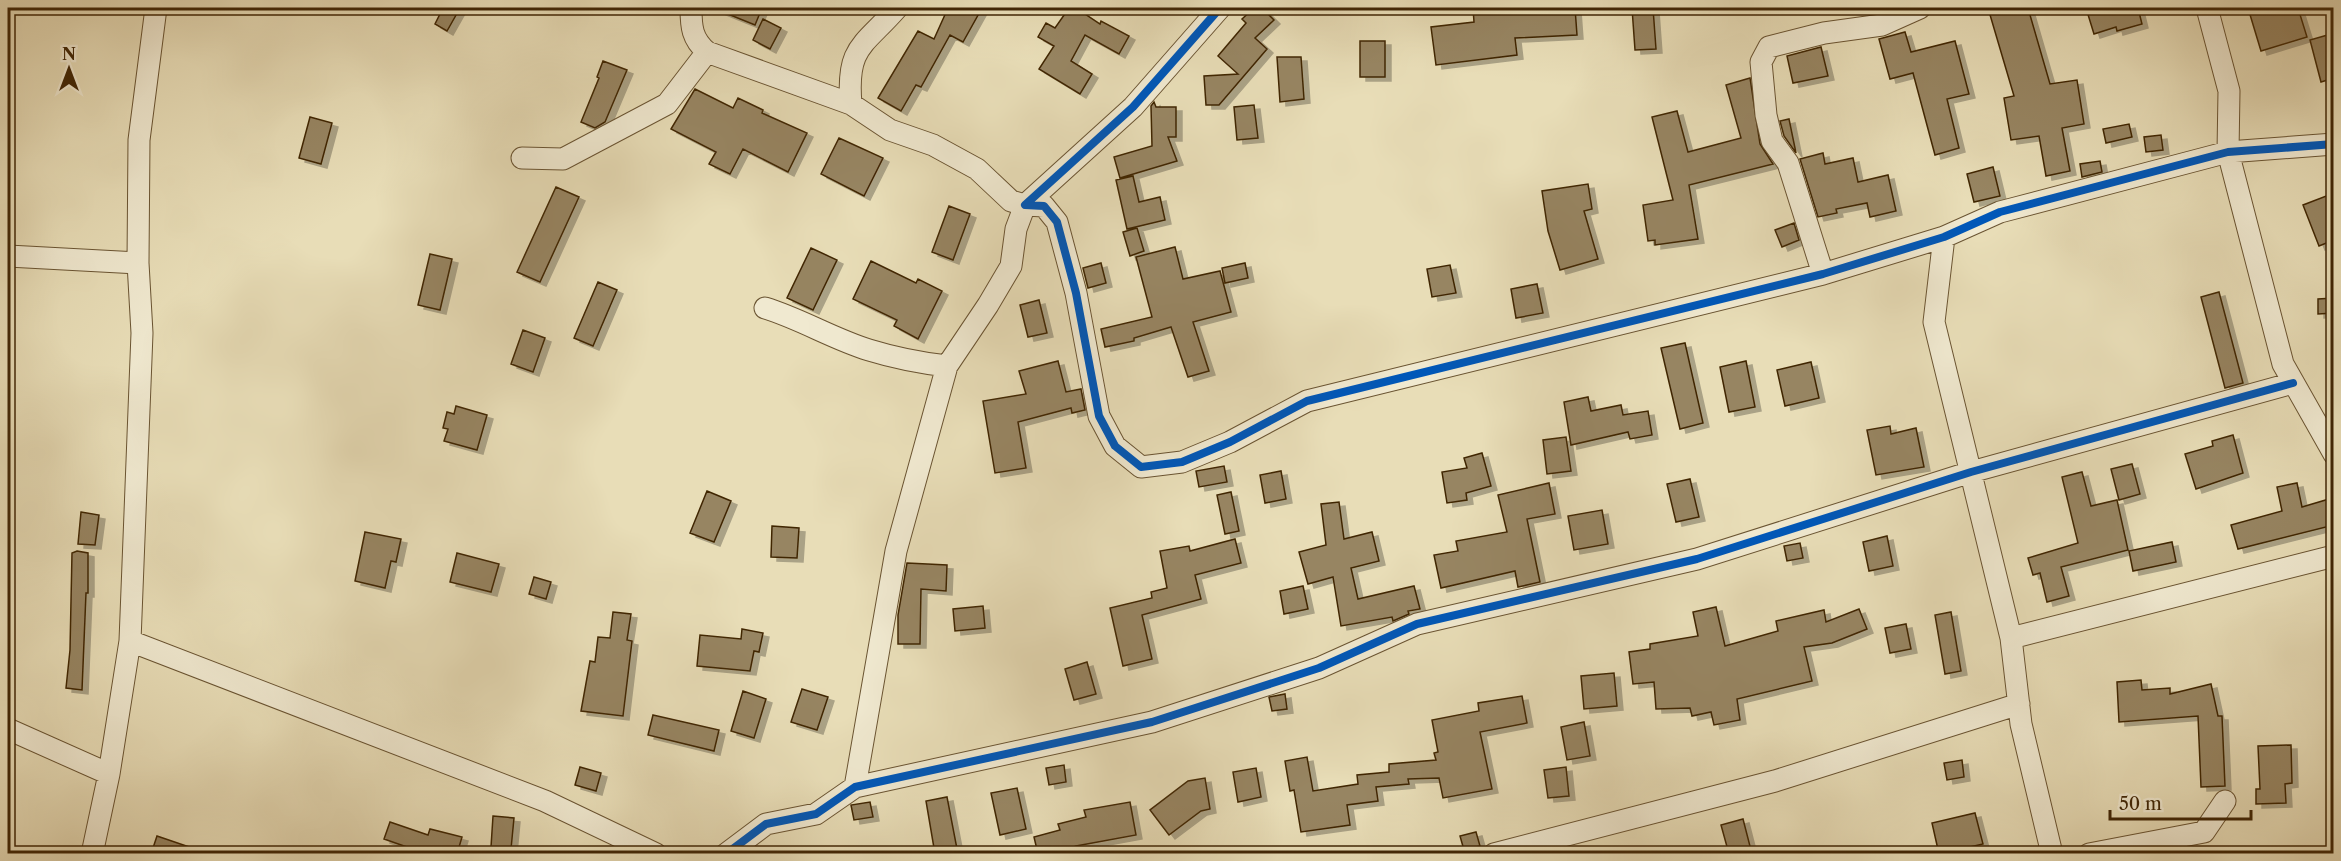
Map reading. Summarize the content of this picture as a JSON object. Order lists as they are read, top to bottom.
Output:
{
  "scale_bar": "50 m",
  "north": "top"
}
